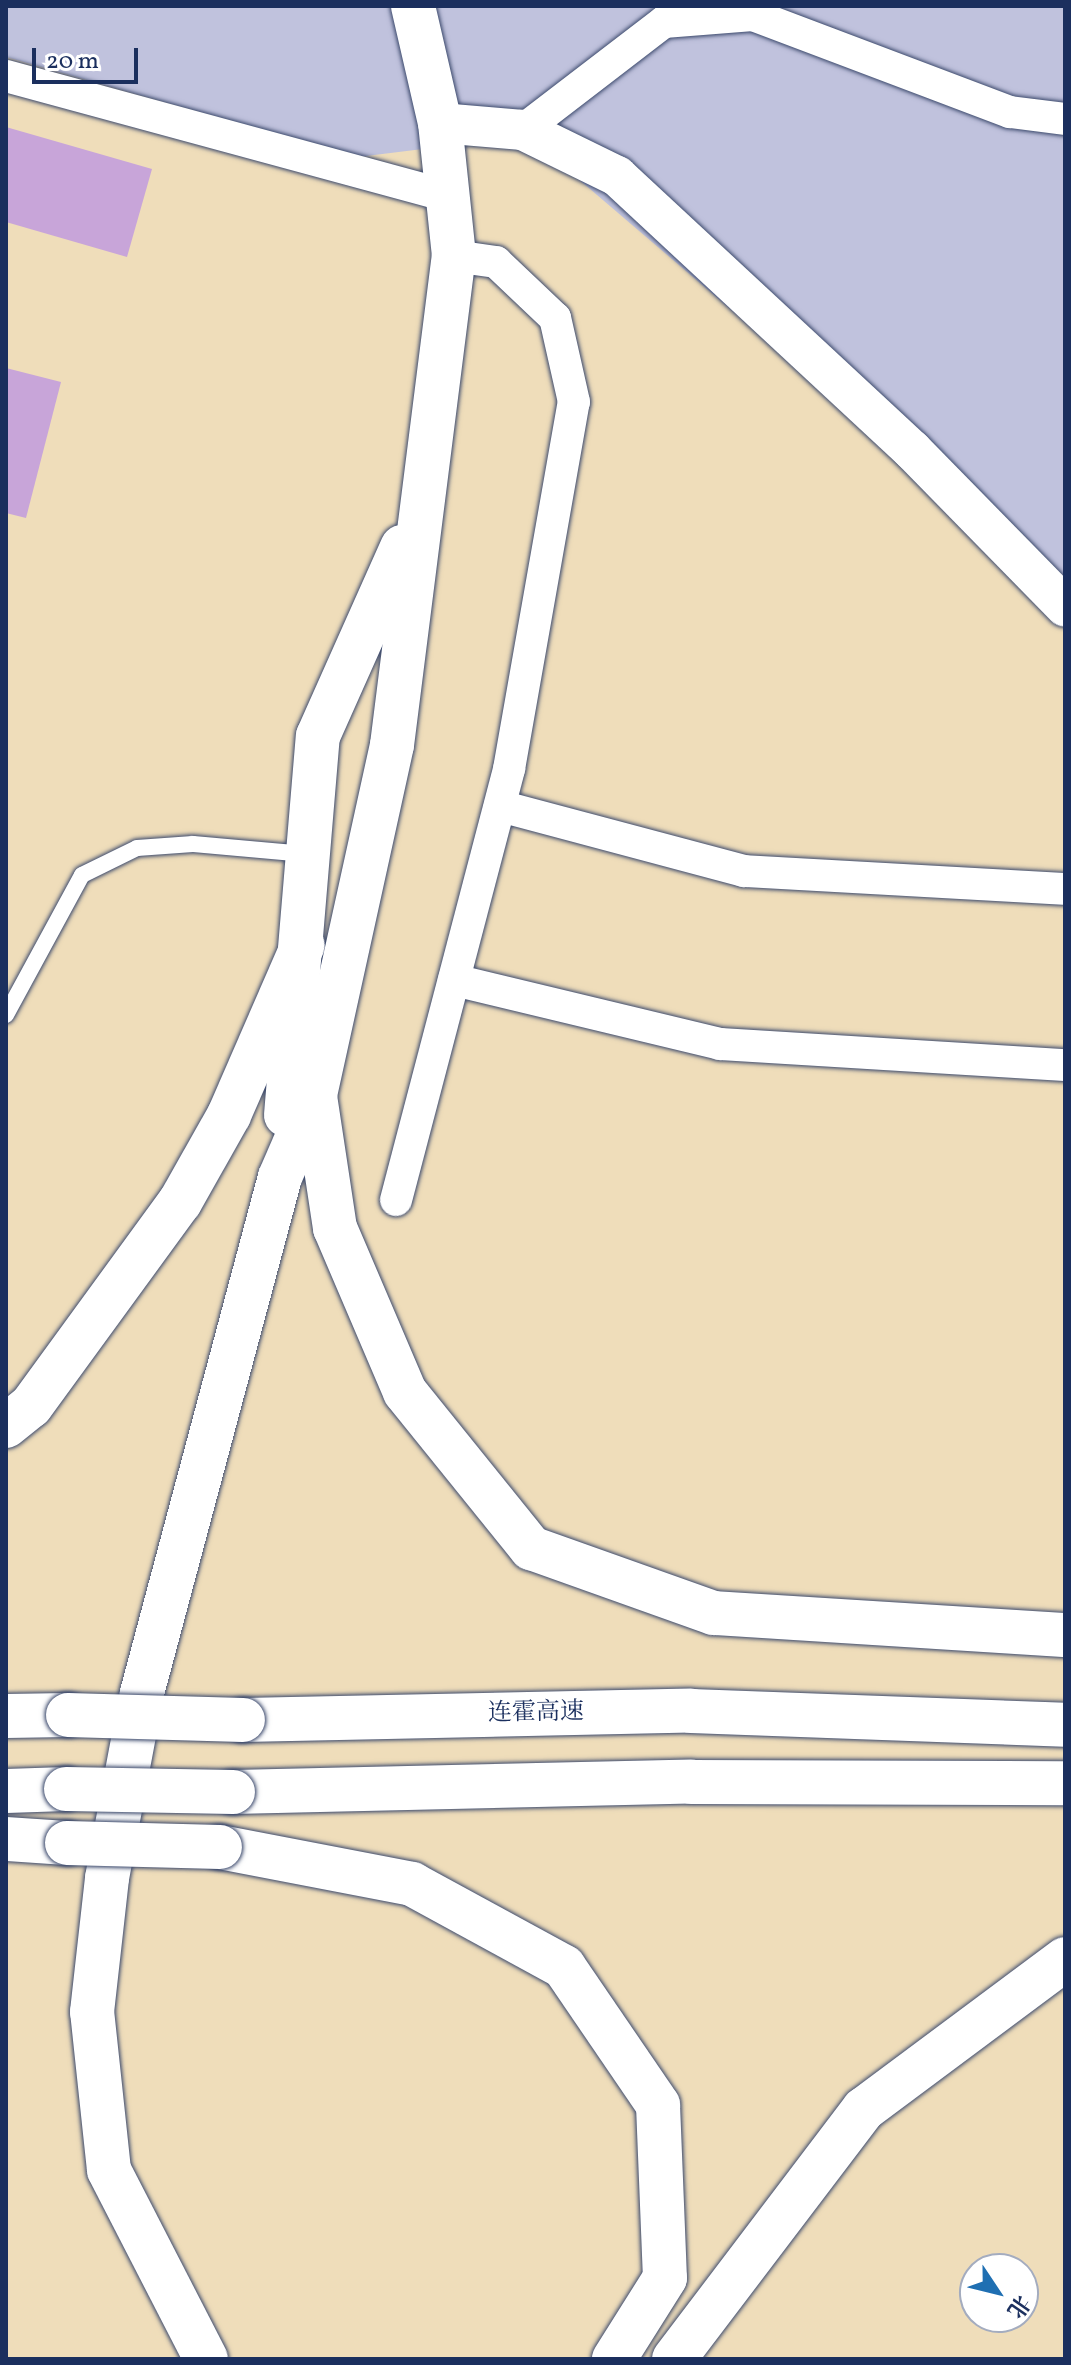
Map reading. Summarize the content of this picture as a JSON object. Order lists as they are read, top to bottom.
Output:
{
  "streets": {
    "highway": ["连霍高速"]
  },
  "scale_bar": "20 m",
  "north": "bottom right"
}
